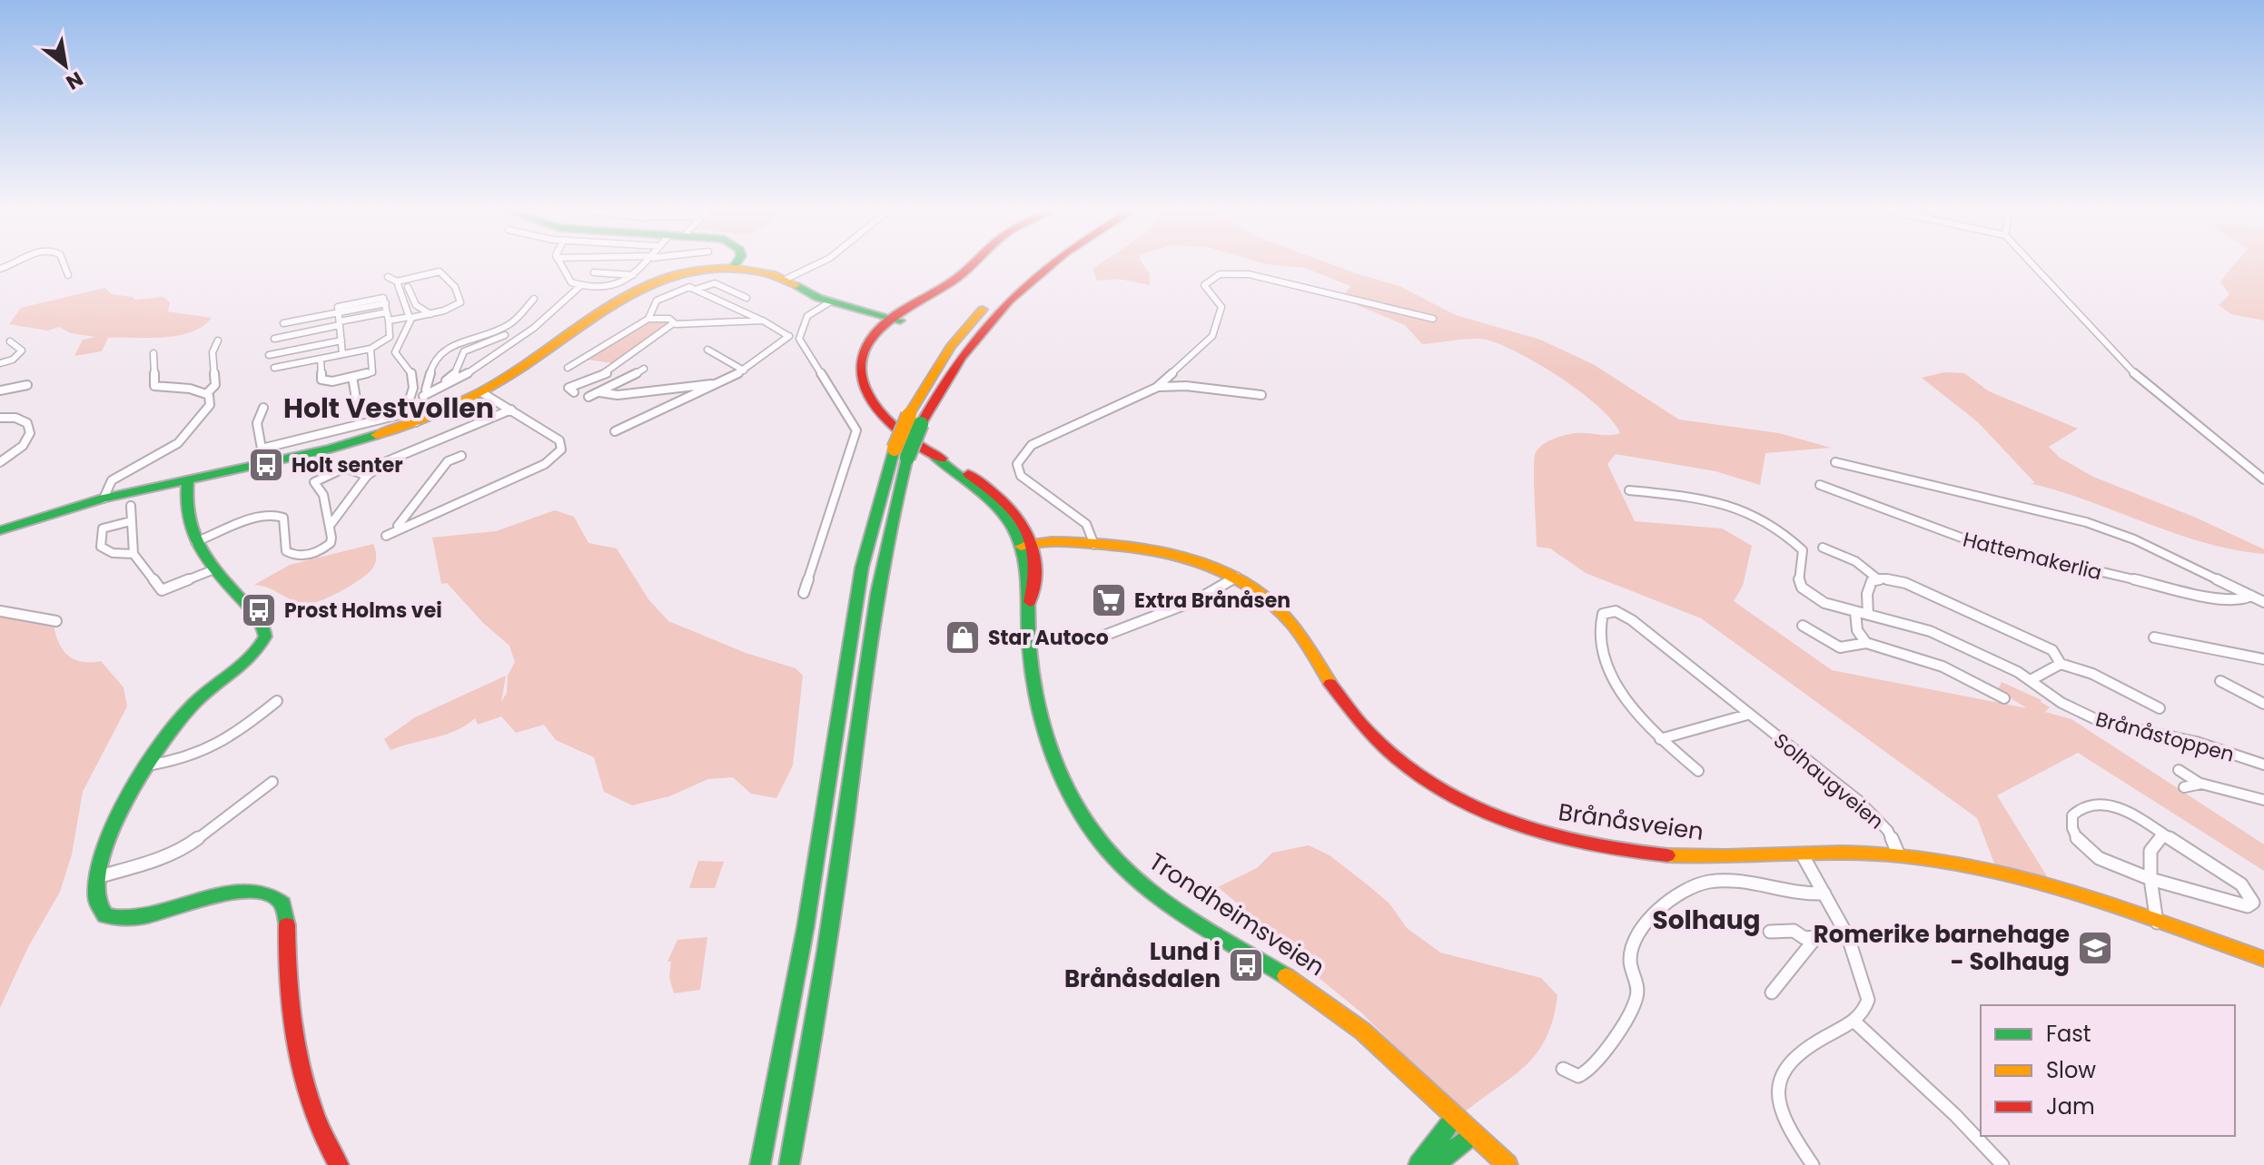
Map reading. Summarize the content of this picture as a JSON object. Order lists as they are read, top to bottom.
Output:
{
  "streets": {
    "main road": ["Brånåsveien", "Trondheimsveien"],
    "street": ["Hattemakerlia", "Brånåstoppen", "Solhaugveien"]
  },
  "crossings": [
    ["Solhaugveien", "Brånåsveien"],
    ["Brånåsveien", "Trondheimsveien"]
  ],
  "districts": ["Holt Vestvollen", "Solhaug"],
  "places": {
    "bus stop": ["Holt senter", "Prost Holms vei", "Lund i Brånåsdalen"],
    "supermarket": ["Extra Brånåsen"],
    "shop": ["Star Autoco"],
    "school or university": ["Romerike barnehage - Solhaug"]
  },
  "legend": ["Fast", "Slow", "Jam"],
  "north": "bottom right"
}
